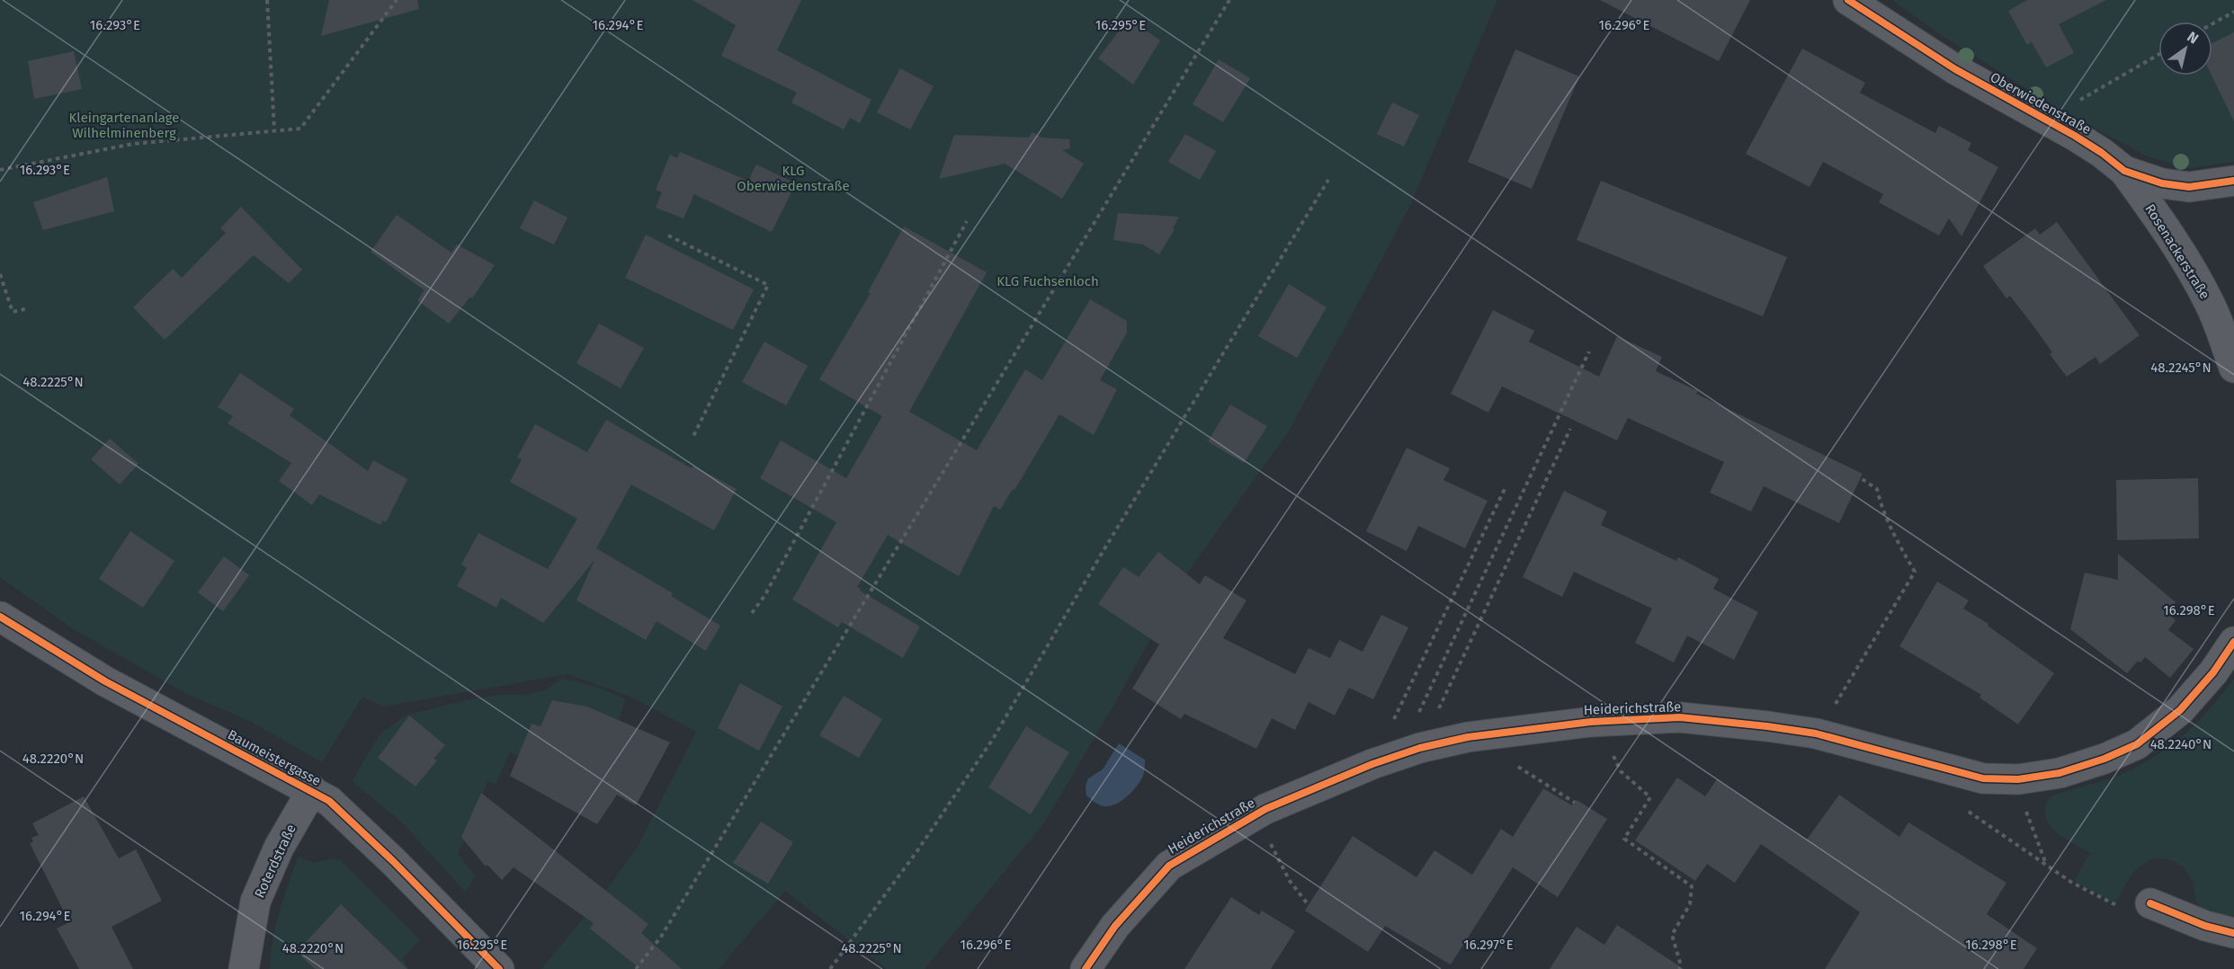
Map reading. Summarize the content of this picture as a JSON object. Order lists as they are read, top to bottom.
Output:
{
  "streets": {
    "street": [
      "Oberwiedenstraße",
      "Rosenackerstraße",
      "Heiderichstraße",
      "Baumeistergasse",
      "Roterdstraße"
    ]
  },
  "crossings": [
    ["Oberwiedenstraße", "Rosenackerstraße"],
    ["Baumeistergasse", "Roterdstraße"]
  ],
  "parks": ["Kleingartenanlage Wilhelminenberg", "KLG Oberwiedenstraße", "KLG Fuchsenloch"],
  "north": "top right",
  "coordinates": [
    "16.293°E",
    "16.294°E",
    "16.295°E",
    "16.296°E",
    "48.2245°N",
    "48.2225°N",
    "16.298°E",
    "48.2240°N",
    "48.2220°N",
    "16.297°E"
  ]
}
